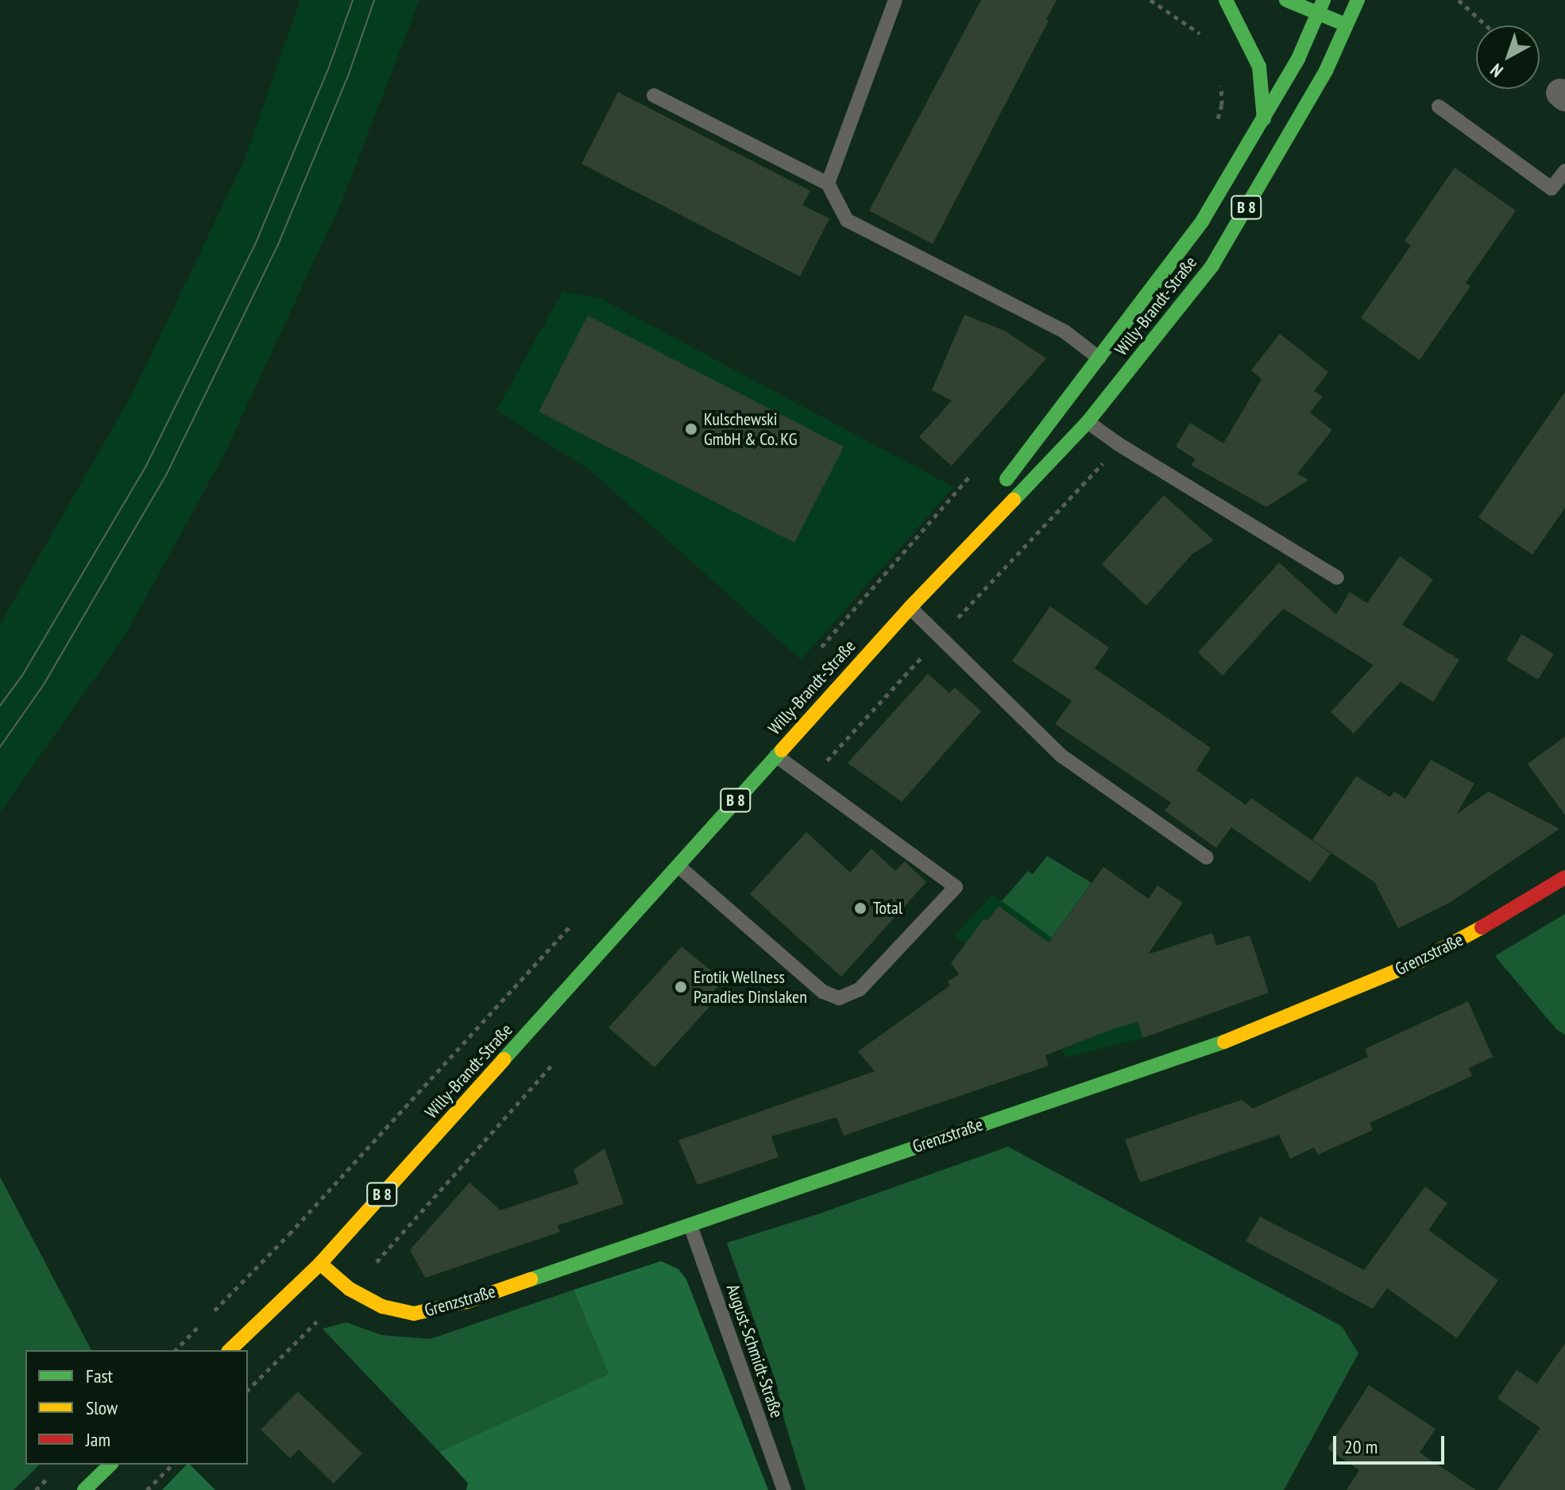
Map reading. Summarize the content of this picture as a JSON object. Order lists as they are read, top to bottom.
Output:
{
  "streets": {
    "main road": ["B 8", "Willy-Brandt-Straße", "Grenzstraße"],
    "lane": ["August-Schmidt-Straße"]
  },
  "crossings": [
    ["B 8", "Willy-Brandt-Straße"],
    ["Willy-Brandt-Straße", "Grenzstraße"],
    ["Grenzstraße", "August-Schmidt-Straße"]
  ],
  "places": ["Kulschewski GmbH & Co. KG", "Total", "Erotik Wellness Paradies Dinslaken"],
  "legend": ["Fast", "Slow", "Jam"],
  "scale_bar": "20 m",
  "north": "bottom left"
}
